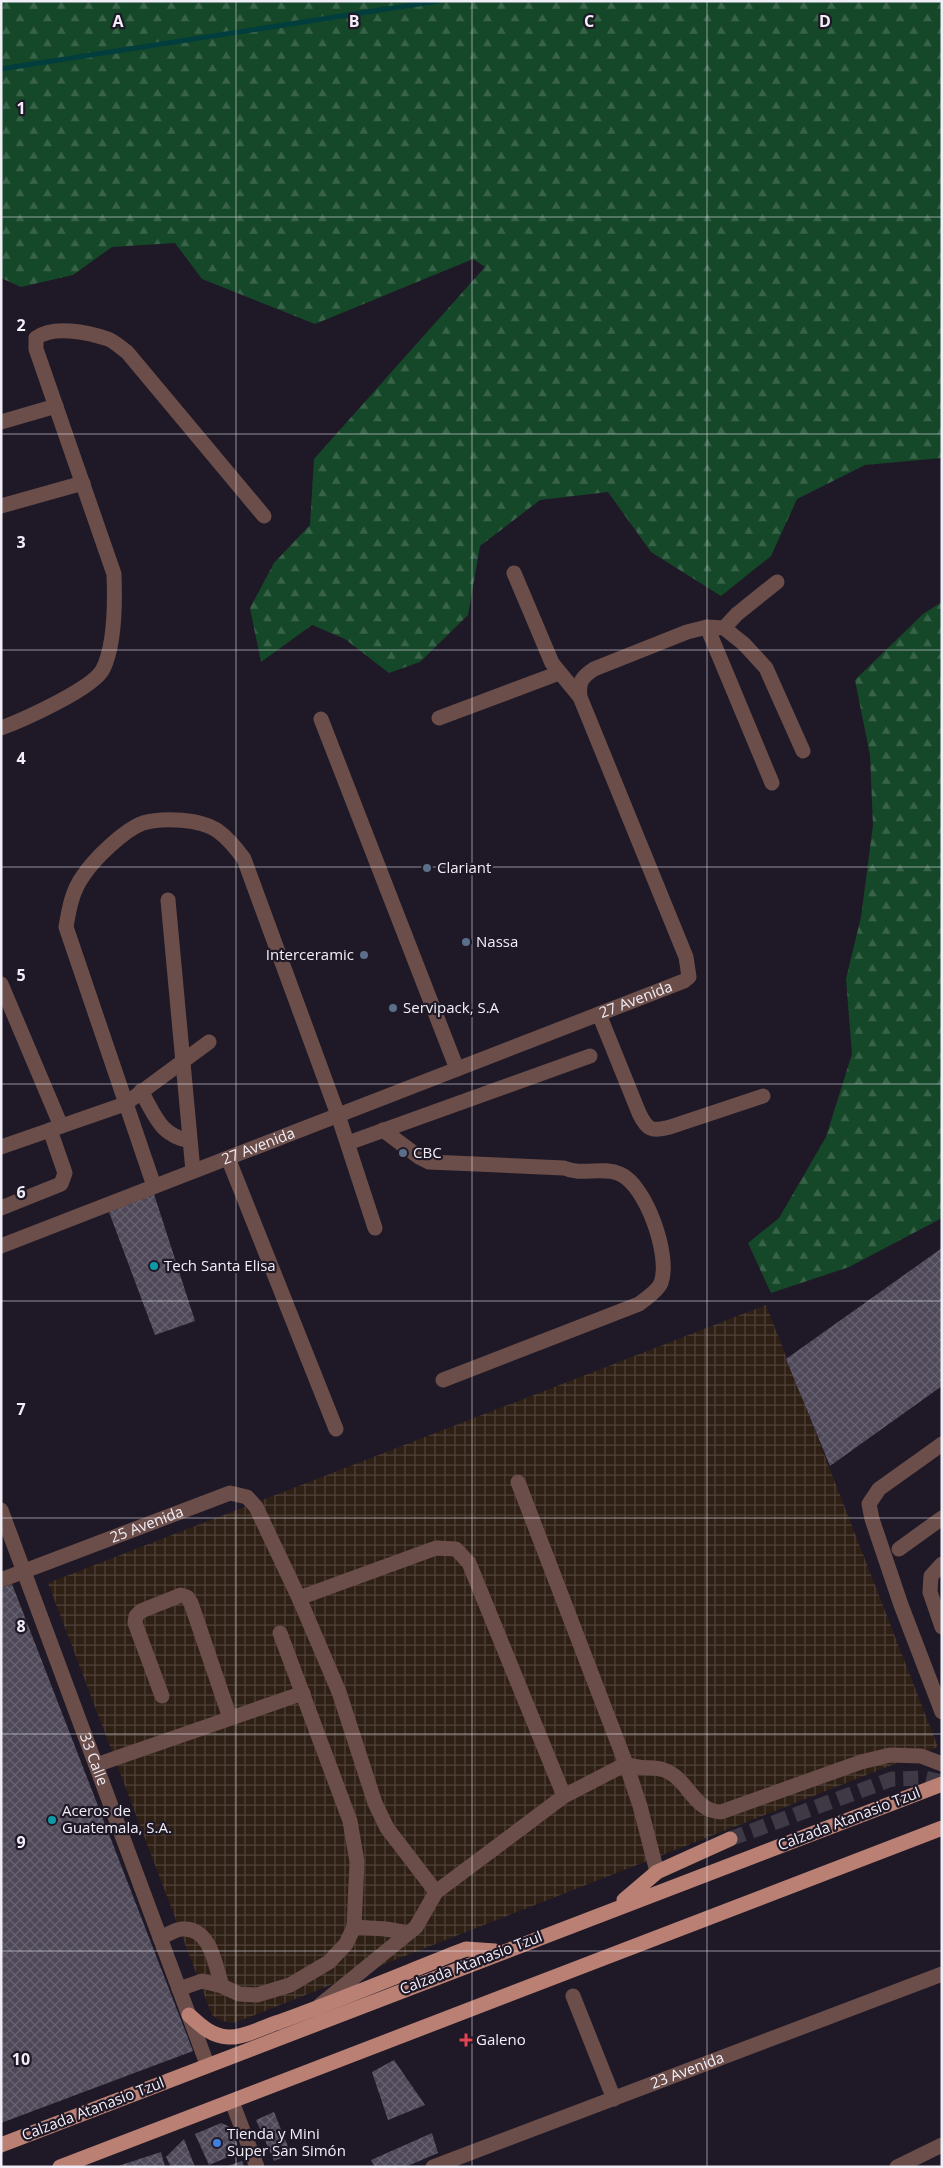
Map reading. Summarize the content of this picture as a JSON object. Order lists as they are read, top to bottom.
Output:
{
  "streets": {
    "main road": ["Calzada Atanasio Tzul"],
    "street": [
      "27 Avenida",
      "25 Avenida",
      "33 Calle",
      "23 Avenida"
    ]
  },
  "crossings": [
    ["25 Avenida", "33 Calle"],
    ["33 Calle", "Calzada Atanasio Tzul"]
  ],
  "places": {
    "other": [
      "Clariant",
      "Nassa",
      "Interceramic",
      "Servipack, S.A",
      "CBC",
      "Tech Santa Elisa",
      "Aceros de Guatemala, S.A.",
      "Tienda y Mini Super San Simón"
    ],
    "health": ["Galeno"]
  },
  "grid": {
    "columns": [
      "A",
      "B",
      "C",
      "D"
    ],
    "rows": [
      "1",
      "2",
      "3",
      "4",
      "5",
      "6",
      "7",
      "8",
      "9",
      "10"
    ]
  }
}
